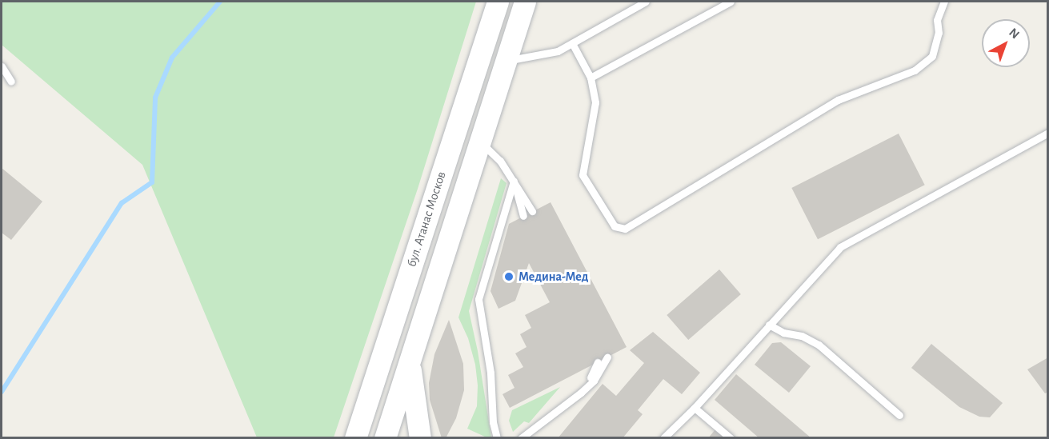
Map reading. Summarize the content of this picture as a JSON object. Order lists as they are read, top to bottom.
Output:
{
  "streets": {
    "main road": ["бул. Атанас Москов"]
  },
  "places": ["Медина-Мед"],
  "north": "top right"
}
